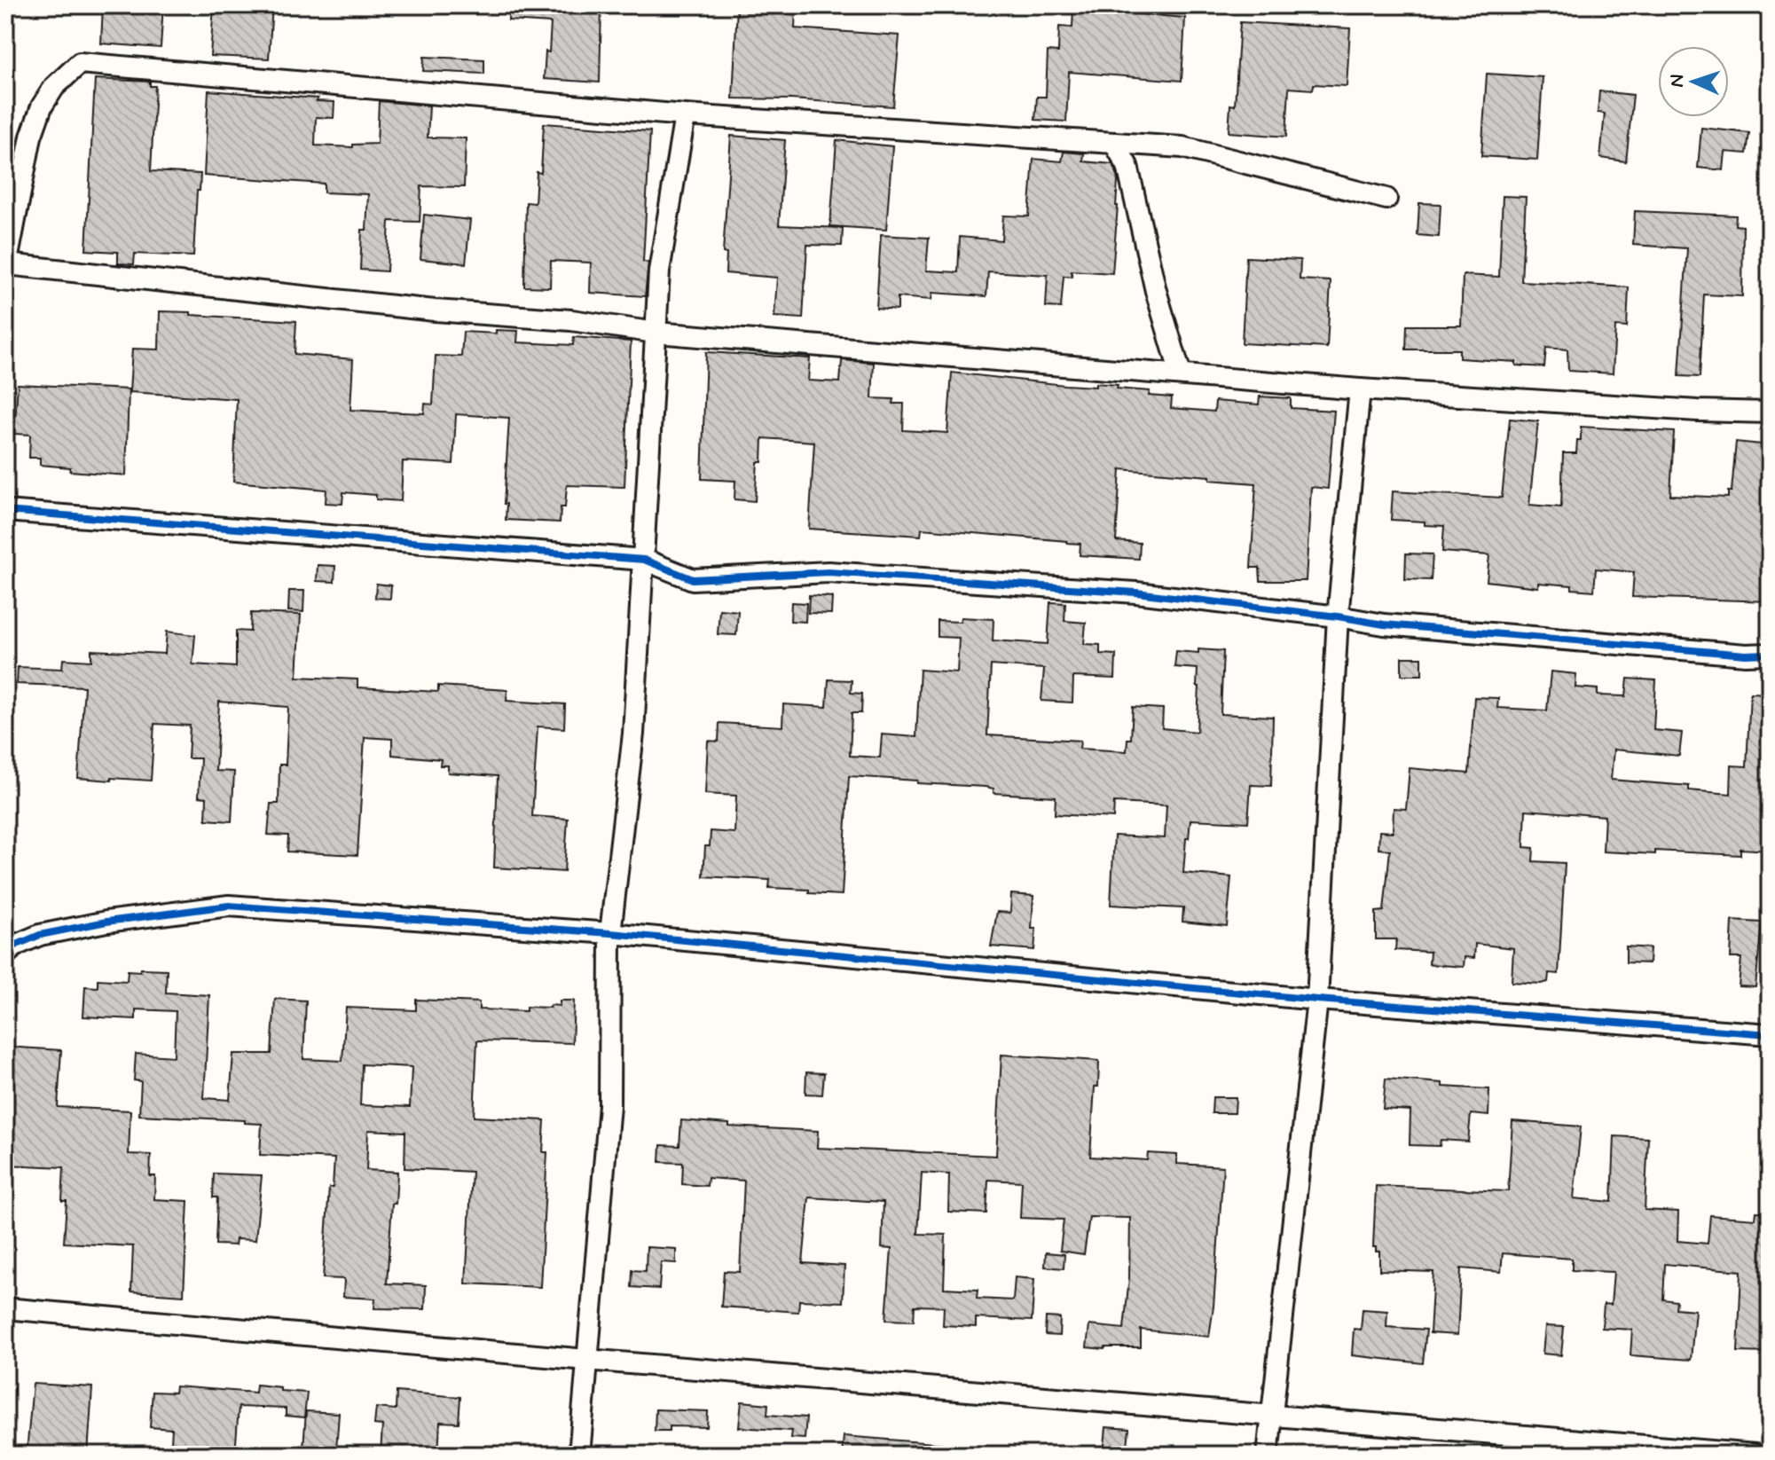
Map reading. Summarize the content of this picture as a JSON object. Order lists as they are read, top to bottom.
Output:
{
  "north": "left"
}
